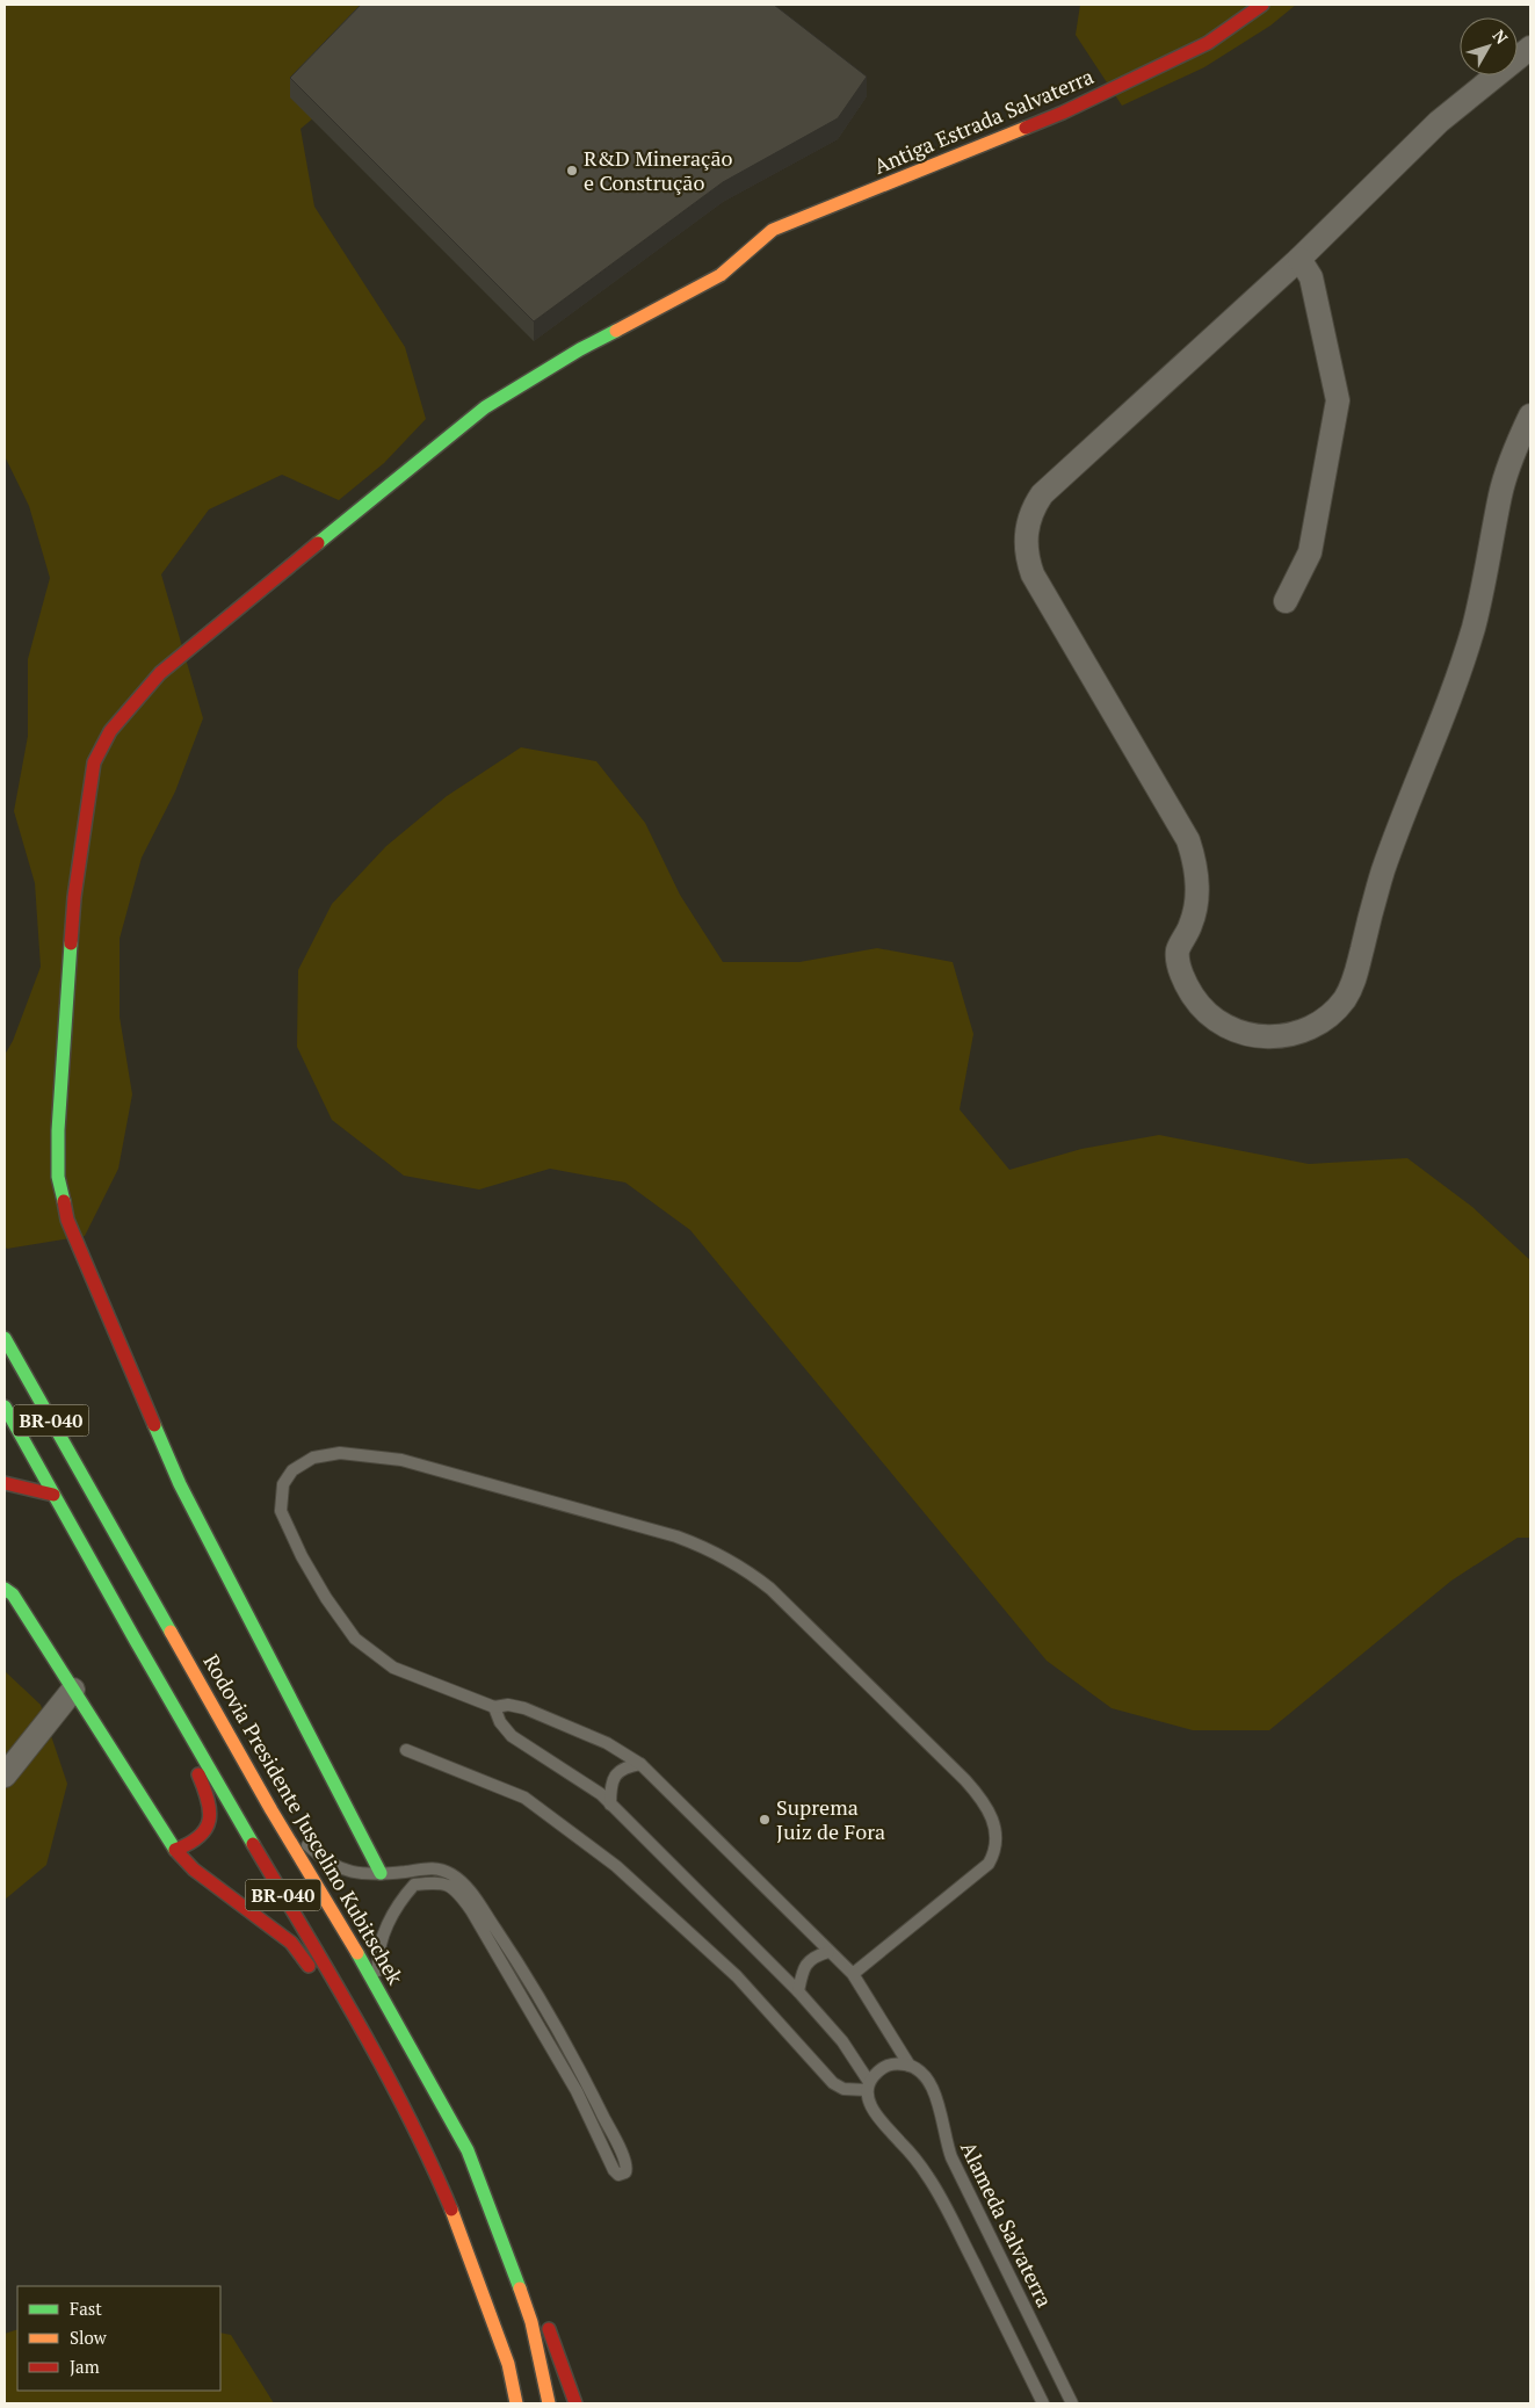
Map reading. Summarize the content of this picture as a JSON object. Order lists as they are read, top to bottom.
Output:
{
  "streets": {
    "main road": ["Antiga Estrada Salvaterra", "BR-040", "Rodovia Presidente Juscelino Kubitschek"],
    "lane": ["Alameda Salvaterra"]
  },
  "places": ["R&D Mineração e Construção", "Suprema Juiz de Fora"],
  "legend": ["Fast", "Slow", "Jam"],
  "north": "top right"
}
